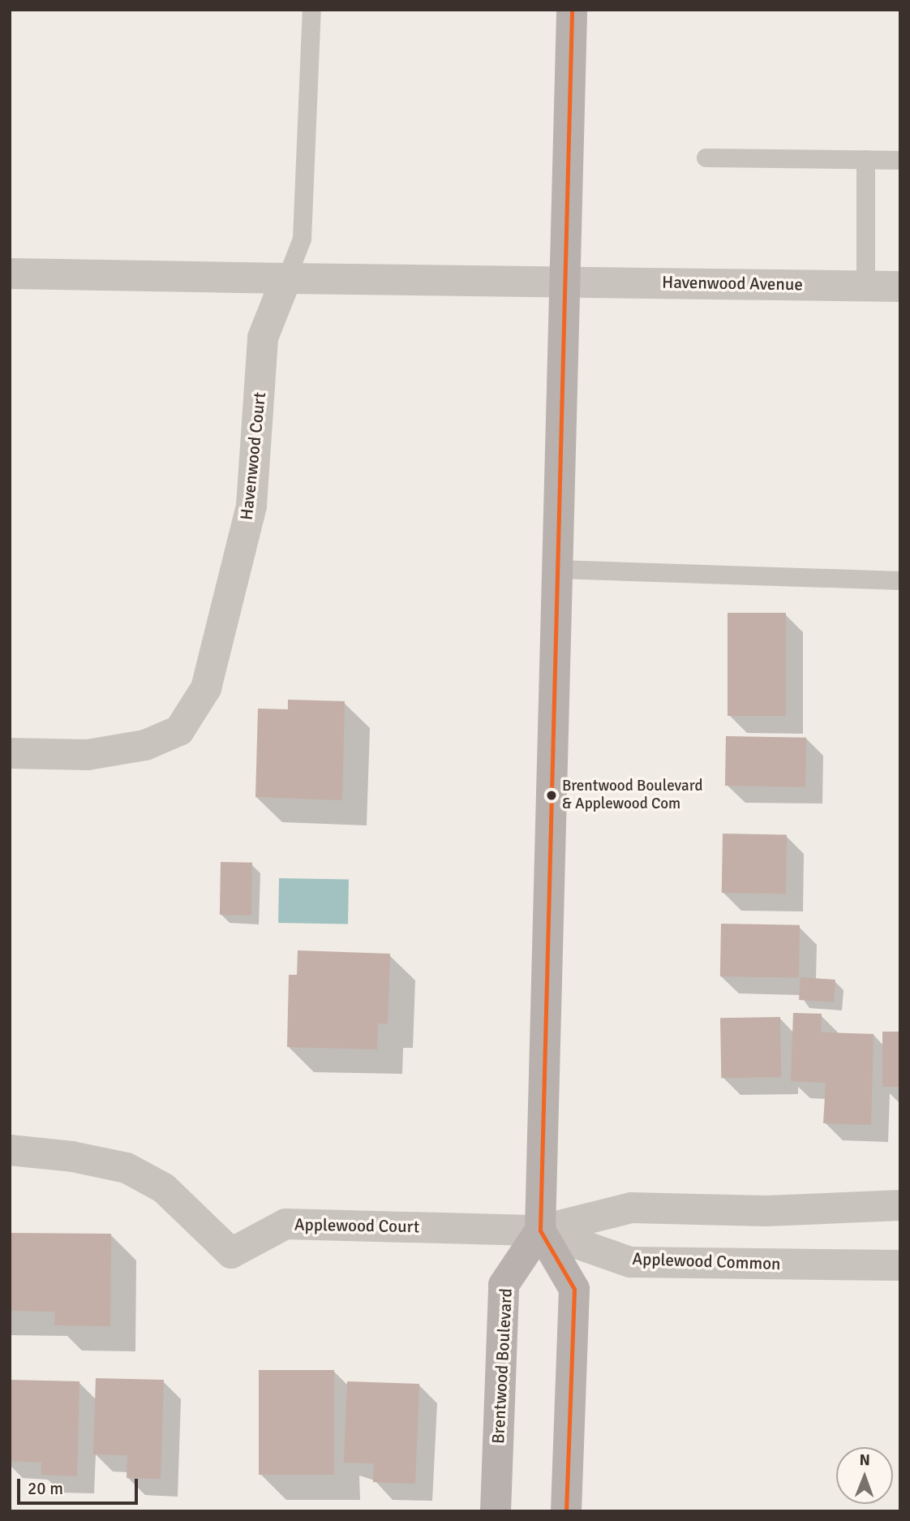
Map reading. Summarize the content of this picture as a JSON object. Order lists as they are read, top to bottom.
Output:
{
  "streets": {
    "main road": ["Brentwood Boulevard"],
    "street": [
      "Havenwood Avenue",
      "Havenwood Court",
      "Applewood Court",
      "Applewood Common"
    ]
  },
  "crossings": [
    ["Applewood Court", "Applewood Common"],
    ["Applewood Court", "Brentwood Boulevard"],
    ["Applewood Common", "Brentwood Boulevard"]
  ],
  "places": ["Brentwood Boulevard & Applewood Com"],
  "scale_bar": "20 m",
  "north": "top"
}
